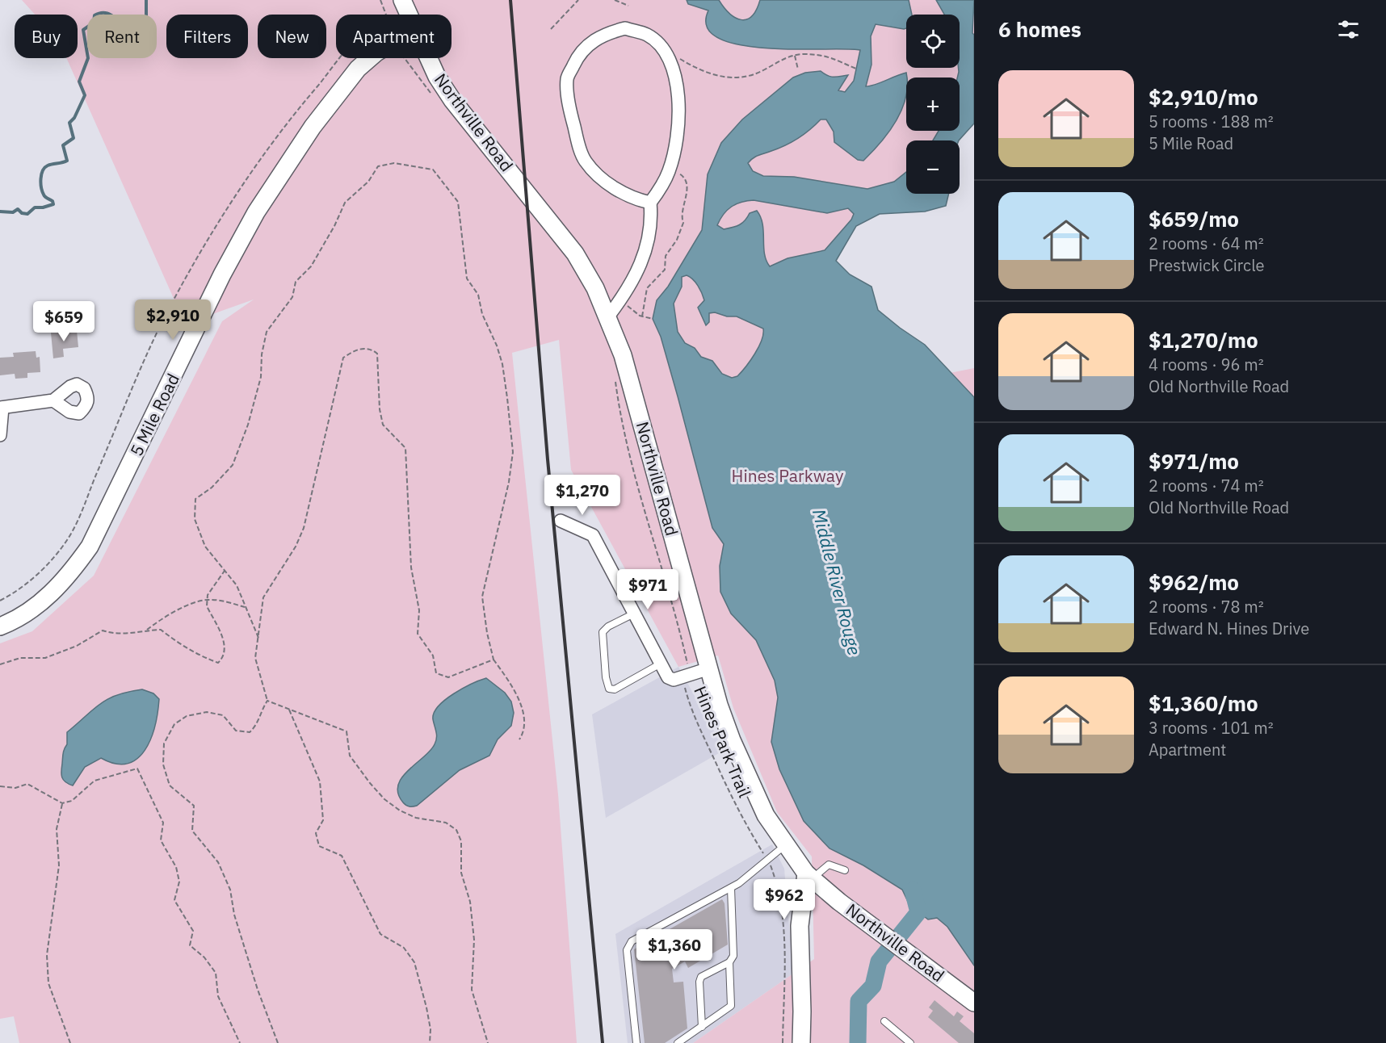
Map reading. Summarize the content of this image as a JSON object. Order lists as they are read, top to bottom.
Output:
{
  "streets": {
    "street": ["Northville Road", "5 Mile Road"],
    "path": ["Hines Park Trail"]
  },
  "water": ["Middle River Rouge"],
  "parks": ["Hines Parkway"],
  "page": {
    "heading": "6 homes",
    "map_buttons": ["+", "−"],
    "chip": [
      "Buy",
      "Rent",
      "Filters",
      "New",
      "Apartment"
    ],
    "list": [
      {
        "name": "$2,910/mo",
        "note": "5 rooms · 188 m² · 5 Mile Road"
      },
      {
        "name": "$659/mo",
        "note": "2 rooms · 64 m² · Prestwick Circle"
      },
      {
        "name": "$1,270/mo",
        "note": "4 rooms · 96 m² · Old Northville Road"
      },
      {
        "name": "$971/mo",
        "note": "2 rooms · 74 m² · Old Northville Road"
      },
      {
        "name": "$962/mo",
        "note": "2 rooms · 78 m² · Edward N. Hines Drive"
      },
      {
        "name": "$1,360/mo",
        "note": "3 rooms · 101 m² · Apartment"
      }
    ],
    "price": [
      "$2,910",
      "$659",
      "$1,270",
      "$971",
      "$962",
      "$1,360"
    ]
  }
}
